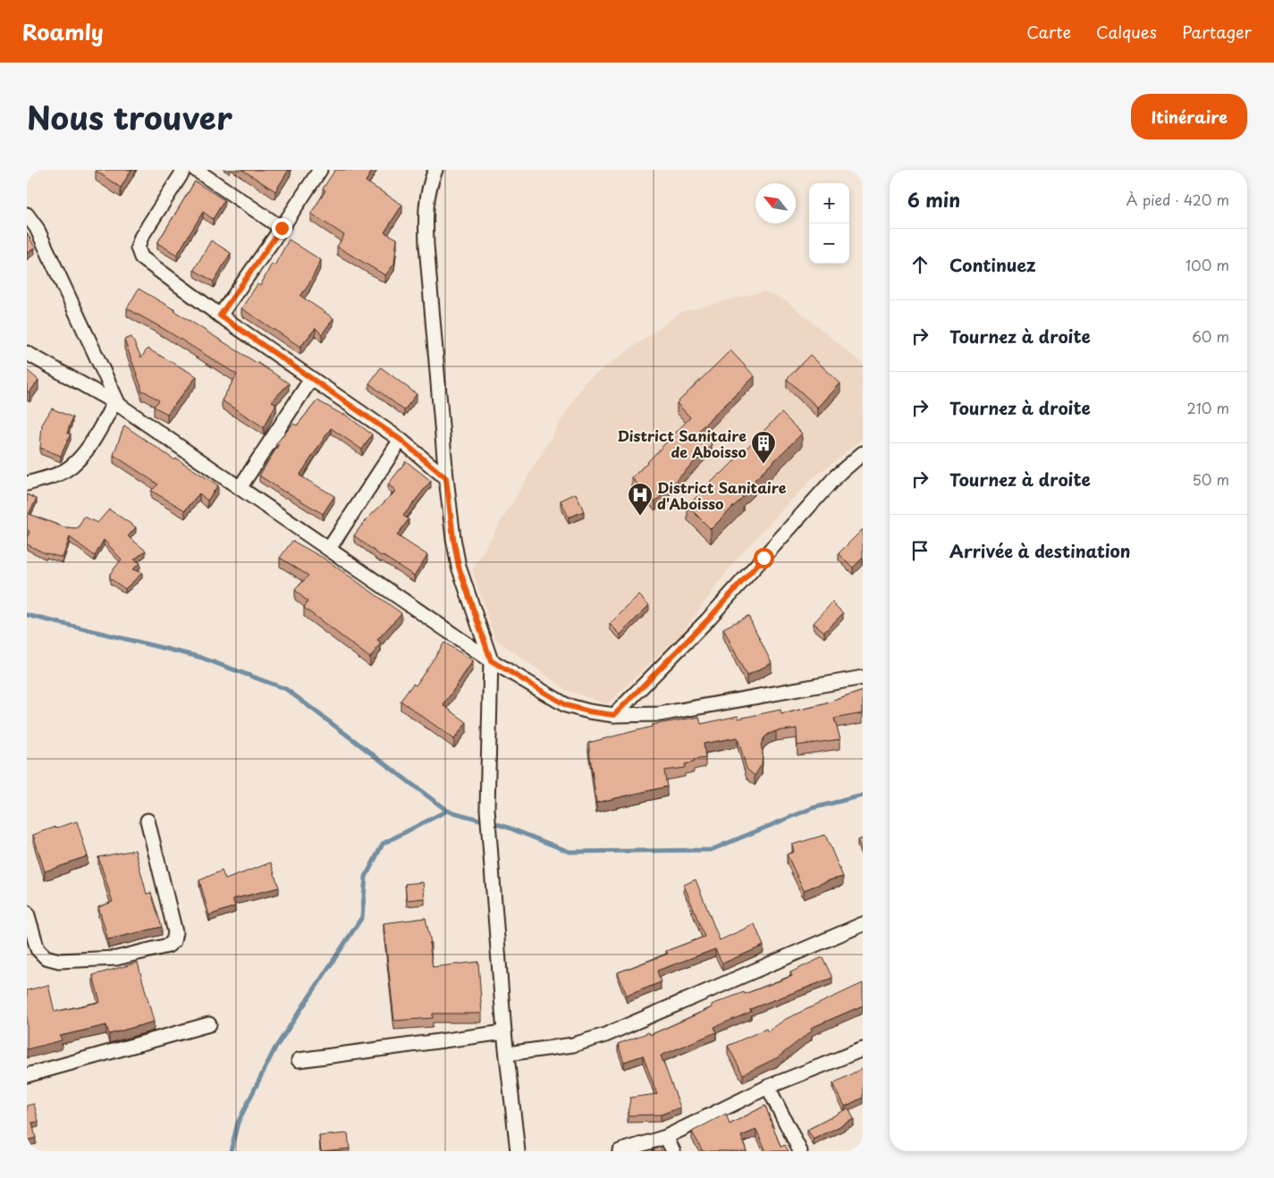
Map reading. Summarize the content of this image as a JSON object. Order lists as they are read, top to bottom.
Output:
{
  "places": {
    "building": ["District Sanitaire de Aboisso"],
    "hospital": ["District Sanitaire d'Aboisso"]
  },
  "north": "top left",
  "page": {
    "header": "Roamly",
    "nav": ["Carte", "Calques", "Partager"],
    "title": "Nous trouver",
    "buttons": "Itinéraire",
    "heading": ["6 min", "À pied · 420 m"],
    "map_buttons": ["+", "−"],
    "list": [
      ["Continuez", "100 m"],
      ["Tournez à droite", "60 m"],
      ["Tournez à droite", "210 m"],
      ["Tournez à droite", "50 m"],
      "Arrivée à destination"
    ]
  }
}
